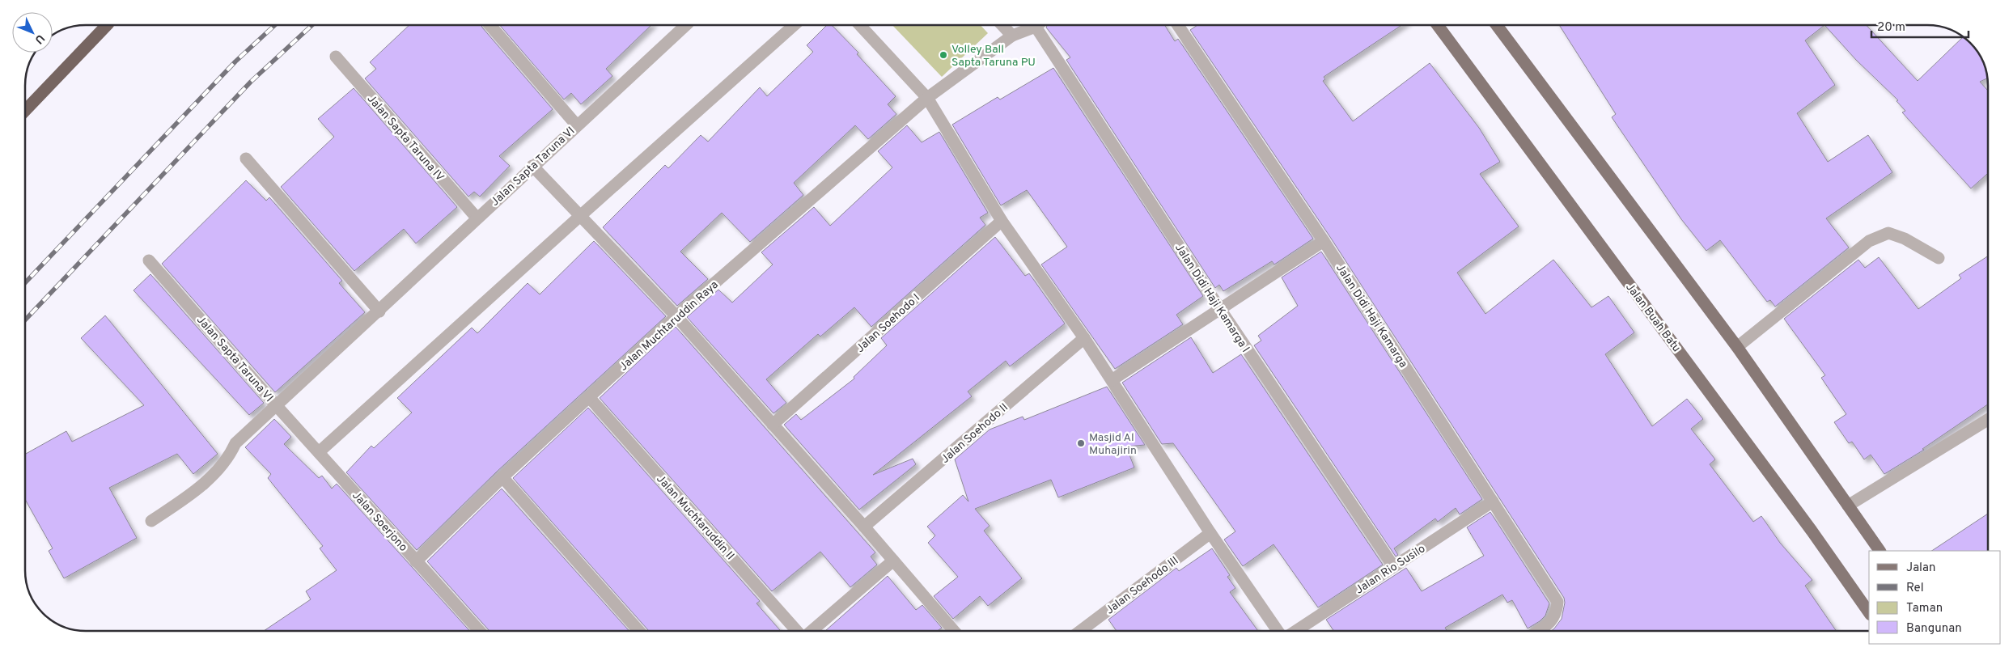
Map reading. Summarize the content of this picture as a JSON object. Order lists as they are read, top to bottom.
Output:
{
  "streets": {
    "main road": ["Jalan Buah Batu"],
    "street": [
      "Jalan Sapta Taruna IV",
      "Jalan Sapta Taruna VI",
      "Jalan Didi Haji Kamarga I",
      "Jalan Didi Haji Kamarga",
      "Jalan Soehodo I",
      "Jalan Muchtaruddin Raya",
      "Jalan Soehodo II",
      "Jalan Muchtaruddin II",
      "Jalan Soerjono",
      "Jalan Rio Susilo",
      "Jalan Soehodo III"
    ]
  },
  "crossings": [
    ["Jalan Sapta Taruna IV", "Jalan Sapta Taruna VI"],
    ["Jalan Sapta Taruna VI", "Jalan Soerjono"],
    ["Jalan Didi Haji Kamarga I", "Jalan Rio Susilo"],
    ["Jalan Didi Haji Kamarga", "Jalan Rio Susilo"],
    ["Jalan Muchtaruddin Raya", "Jalan Muchtaruddin II"],
    ["Jalan Muchtaruddin Raya", "Jalan Soerjono"]
  ],
  "places": ["Volley Ball Sapta Taruna PU", "Masjid Al Muhajirin"],
  "legend": [
    "Jalan",
    "Rel",
    "Taman",
    "Bangunan"
  ],
  "scale_bar": "20 m",
  "north": "bottom right"
}
